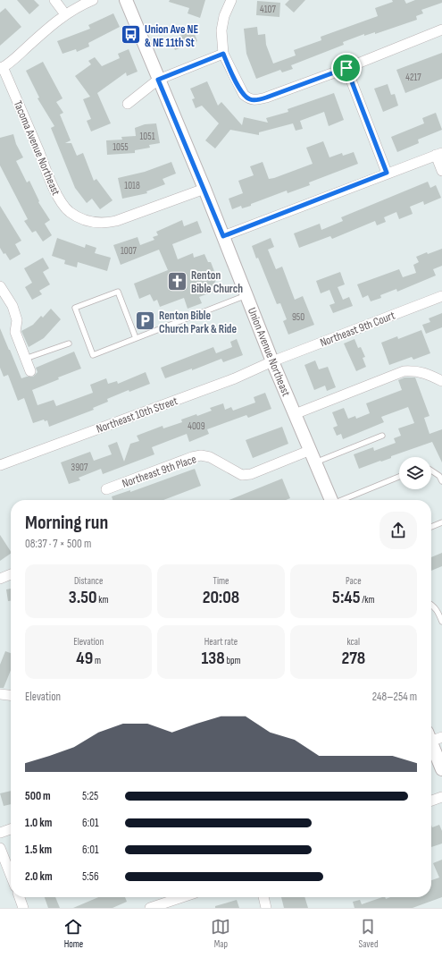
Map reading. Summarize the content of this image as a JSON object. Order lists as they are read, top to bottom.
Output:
{
  "streets": {
    "street": [
      "Tacoma Avenue Northeast",
      "Northeast 9th Court",
      "Union Avenue Northeast",
      "Northeast 10th Street",
      "Northeast 9th Place"
    ]
  },
  "crossings": [
    ["Tacoma Avenue Northeast", "Union Avenue Northeast"],
    ["Northeast 9th Court", "Union Avenue Northeast"],
    ["Northeast 9th Court", "Northeast 10th Street"],
    ["Union Avenue Northeast", "Northeast 10th Street"],
    ["Union Avenue Northeast", "Northeast 9th Place"]
  ],
  "places": {
    "bus stop": ["Union Ave NE & NE 11th St"],
    "church": ["Renton Bible Church"],
    "parking": ["Renton Bible Church Park & Ride"]
  },
  "house_numbers": [
    "4107",
    "4217",
    "1051",
    "1055",
    "1018",
    "1007",
    "950",
    "4009",
    "3907"
  ],
  "page": {
    "heading": ["Morning run", "08:37 · 7 × 500 m"],
    "stats": [
      ["Distance", "3.50 km"],
      ["Time", "20:08"],
      ["Pace", "5:45 /km"],
      ["Elevation", "49 m"],
      ["Heart rate", "138 bpm"],
      ["kcal", "278"]
    ],
    "chart": ["Elevation", "248–254 m"],
    "list": [
      {
        "name": "500 m",
        "note": "5:25"
      },
      {
        "name": "1.0 km",
        "note": "6:01"
      },
      {
        "name": "1.5 km",
        "note": "6:01"
      },
      {
        "name": "2.0 km",
        "note": "5:56"
      }
    ],
    "tabs": ["Home", "Map", "Saved"]
  }
}
